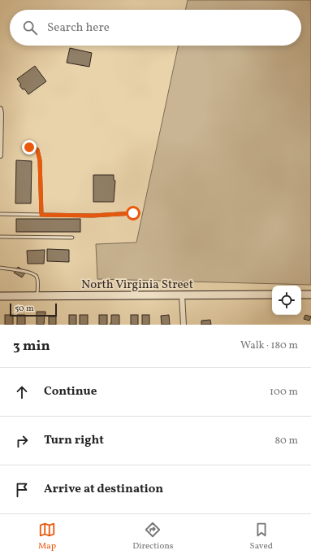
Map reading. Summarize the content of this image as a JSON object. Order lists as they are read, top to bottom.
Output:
{
  "streets": {
    "main road": ["North Virginia Street"]
  },
  "scale_bar": "50 m",
  "page": {
    "search": "Search here",
    "scale": "50 m",
    "heading": ["3 min", "Walk · 180 m"],
    "list": [
      ["Continue", "100 m"],
      ["Turn right", "80 m"],
      "Arrive at destination"
    ],
    "nav": ["Map", "Directions", "Saved"]
  }
}
